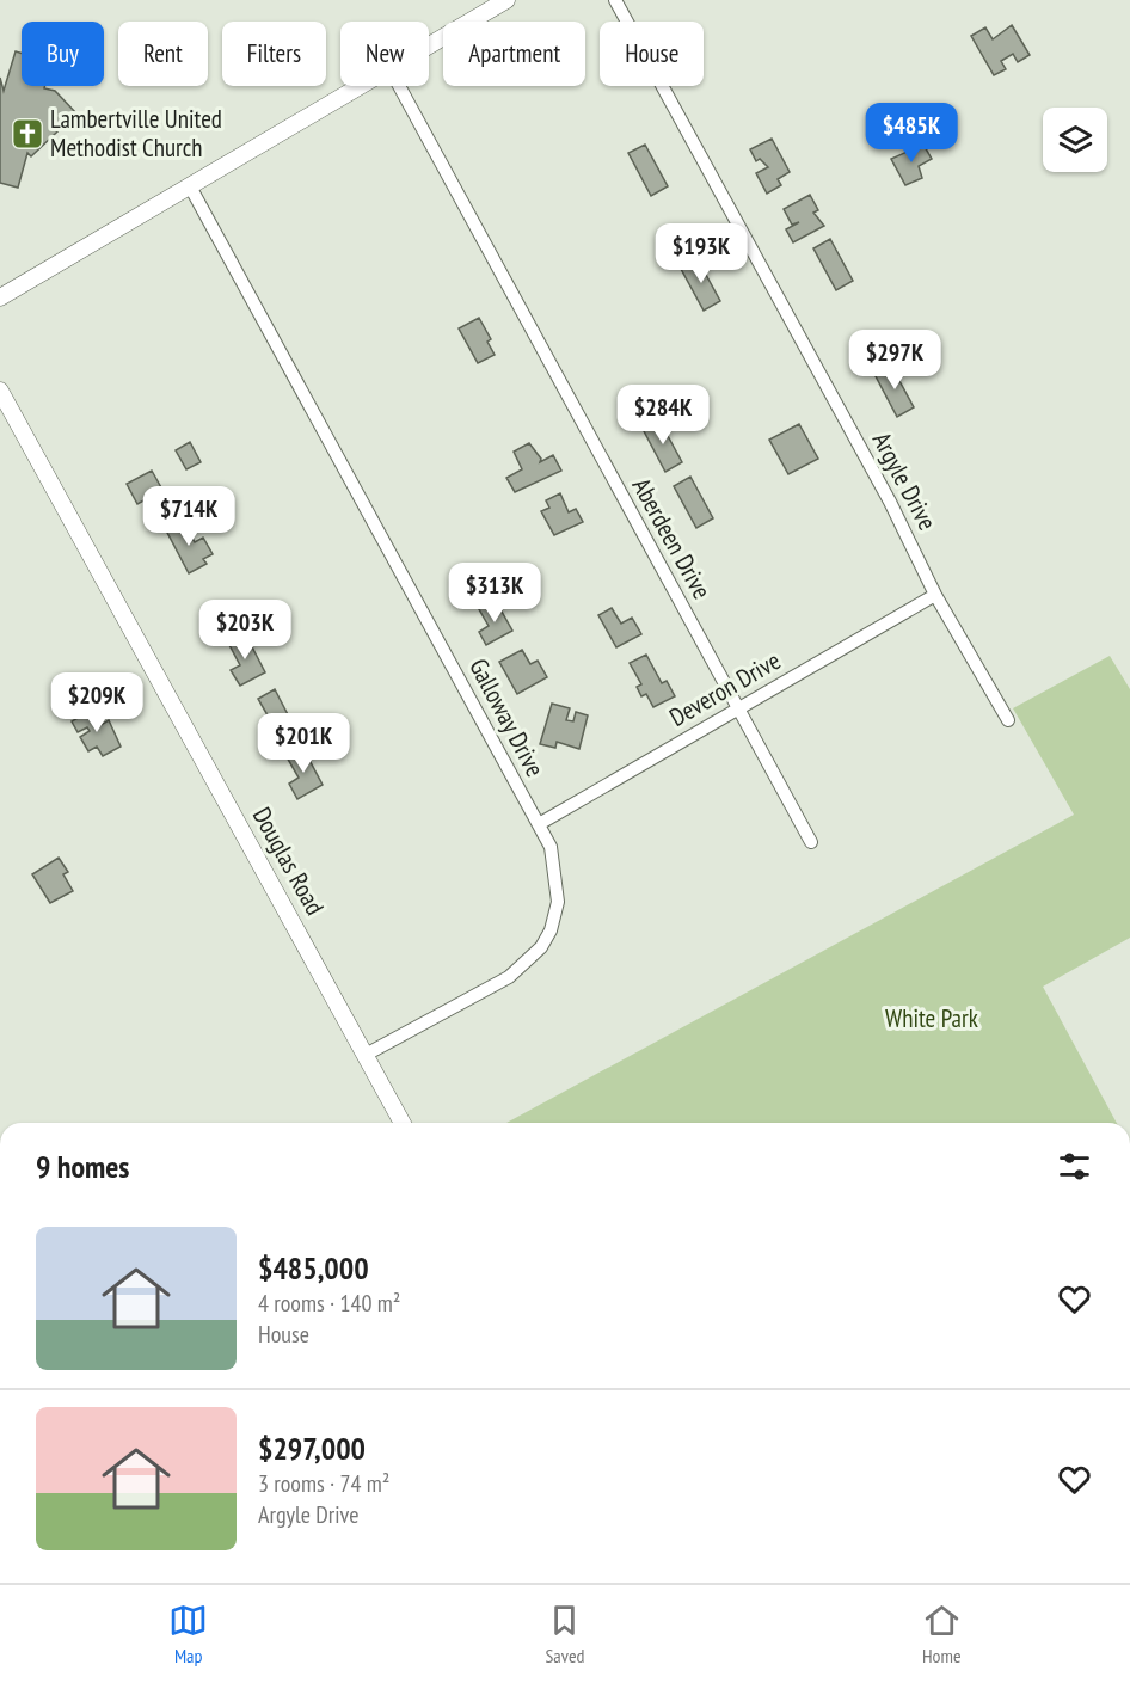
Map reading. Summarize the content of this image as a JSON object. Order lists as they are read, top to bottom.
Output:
{
  "streets": {
    "street": [
      "Argyle Drive",
      "Aberdeen Drive",
      "Deveron Drive",
      "Galloway Drive",
      "Douglas Road"
    ]
  },
  "crossings": [
    ["Argyle Drive", "Deveron Drive"],
    ["Aberdeen Drive", "Deveron Drive"],
    ["Deveron Drive", "Galloway Drive"],
    ["Galloway Drive", "Douglas Road"]
  ],
  "parks": ["White Park"],
  "places": {
    "church": ["Lambertville United Methodist Church"]
  },
  "page": {
    "chip": [
      "Buy",
      "Rent",
      "Filters",
      "New",
      "Apartment",
      "House"
    ],
    "price": [
      "$485K",
      "$193K",
      "$297K",
      "$284K",
      "$714K",
      "$313K",
      "$203K",
      "$209K",
      "$201K"
    ],
    "heading": "9 homes",
    "list": [
      {
        "name": "$485,000",
        "note": "4 rooms · 140 m² · House"
      },
      {
        "name": "$297,000",
        "note": "3 rooms · 74 m² · Argyle Drive"
      }
    ],
    "tabs": ["Map", "Saved", "Home"]
  }
}
